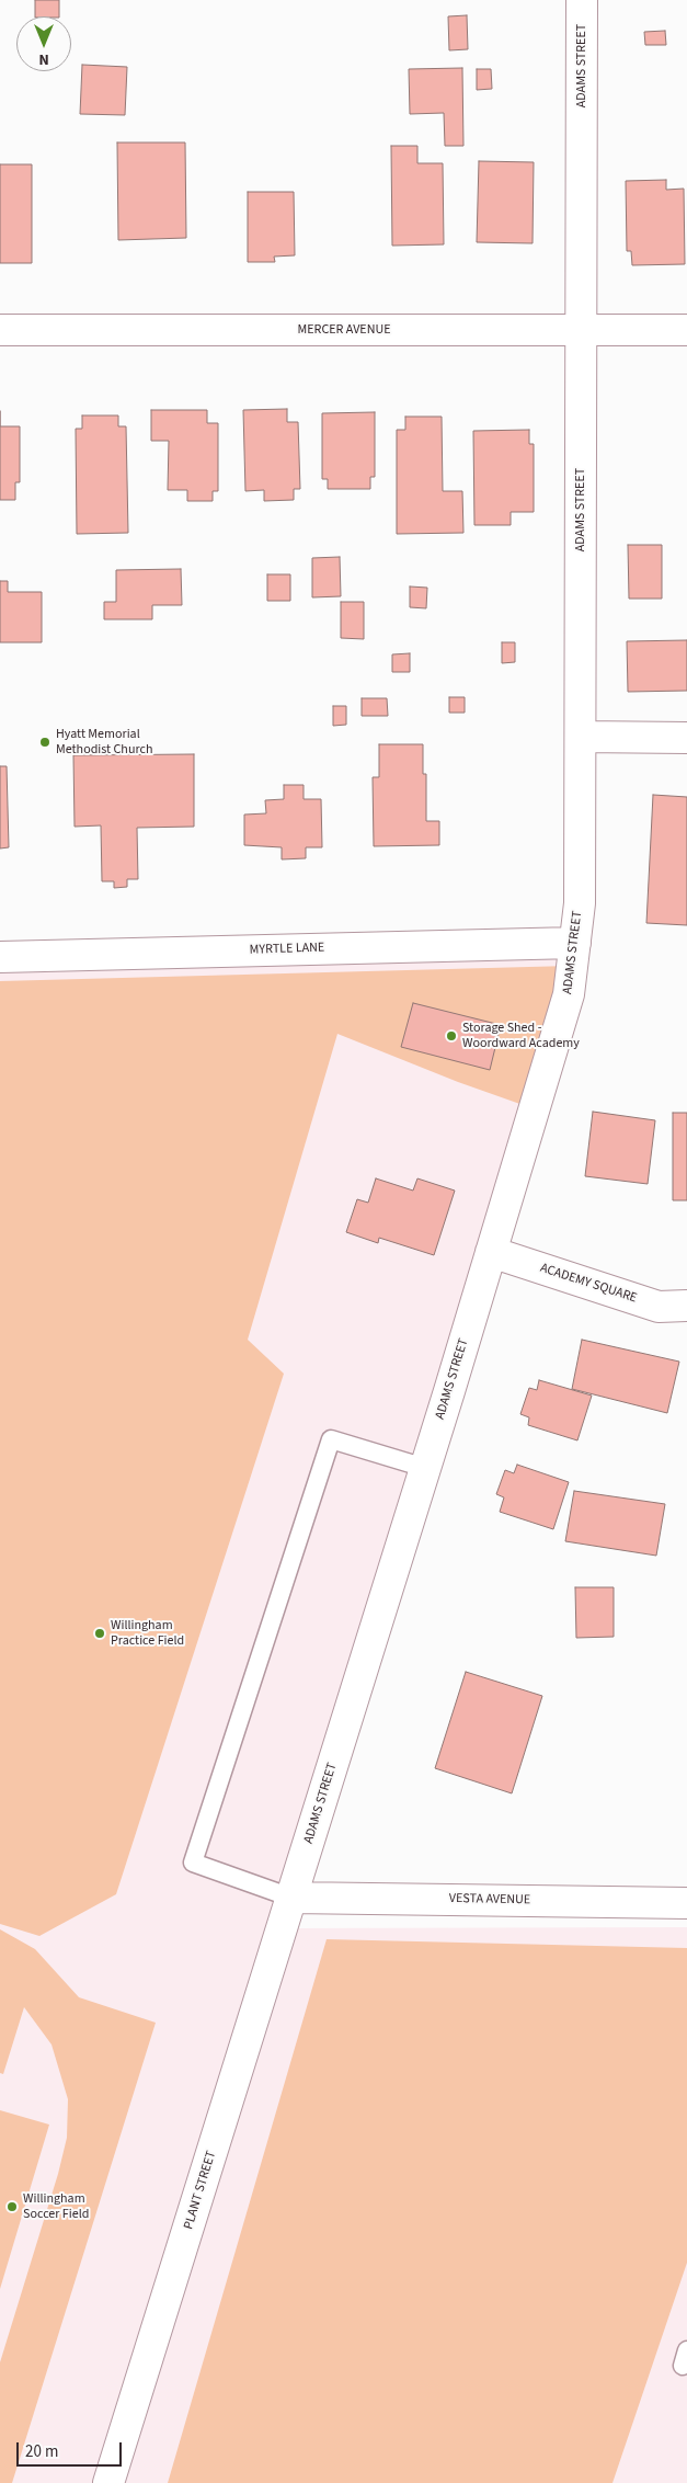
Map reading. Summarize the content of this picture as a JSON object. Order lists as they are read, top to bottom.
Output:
{
  "streets": {
    "street": [
      "ADAMS STREET",
      "MERCER AVENUE",
      "MYRTLE LANE",
      "ACADEMY SQUARE",
      "VESTA AVENUE",
      "PLANT STREET"
    ]
  },
  "crossings": [
    ["ADAMS STREET", "MERCER AVENUE"],
    ["ADAMS STREET", "MYRTLE LANE"],
    ["ADAMS STREET", "ACADEMY SQUARE"],
    ["ADAMS STREET", "VESTA AVENUE"],
    ["ADAMS STREET", "PLANT STREET"],
    ["VESTA AVENUE", "PLANT STREET"]
  ],
  "places": [
    "Hyatt Memorial Methodist Church",
    "Storage Shed - Woordward Academy",
    "Willingham Practice Field",
    "Willingham Soccer Field"
  ],
  "scale_bar": "20 m",
  "north": "bottom"
}
